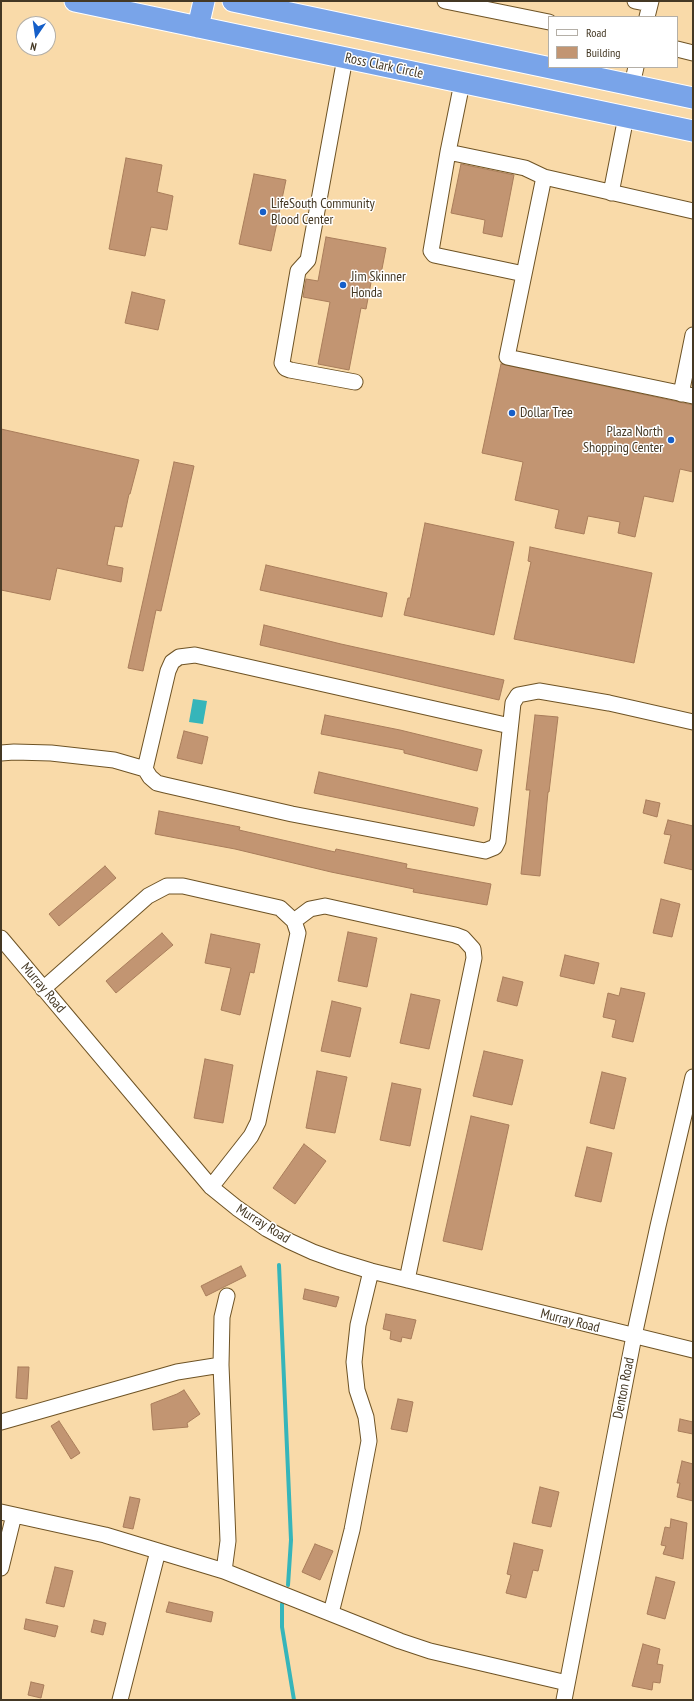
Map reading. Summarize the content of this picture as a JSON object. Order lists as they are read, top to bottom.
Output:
{
  "streets": {
    "highway": ["Ross Clark Circle"],
    "street": ["Murray Road", "Denton Road"]
  },
  "crossings": [
    ["Murray Road", "Denton Road"]
  ],
  "places": [
    "LifeSouth Community Blood Center",
    "Jim Skinner Honda",
    "Dollar Tree",
    "Plaza North Shopping Center"
  ],
  "legend": ["Road", "Building"],
  "north": "bottom"
}
